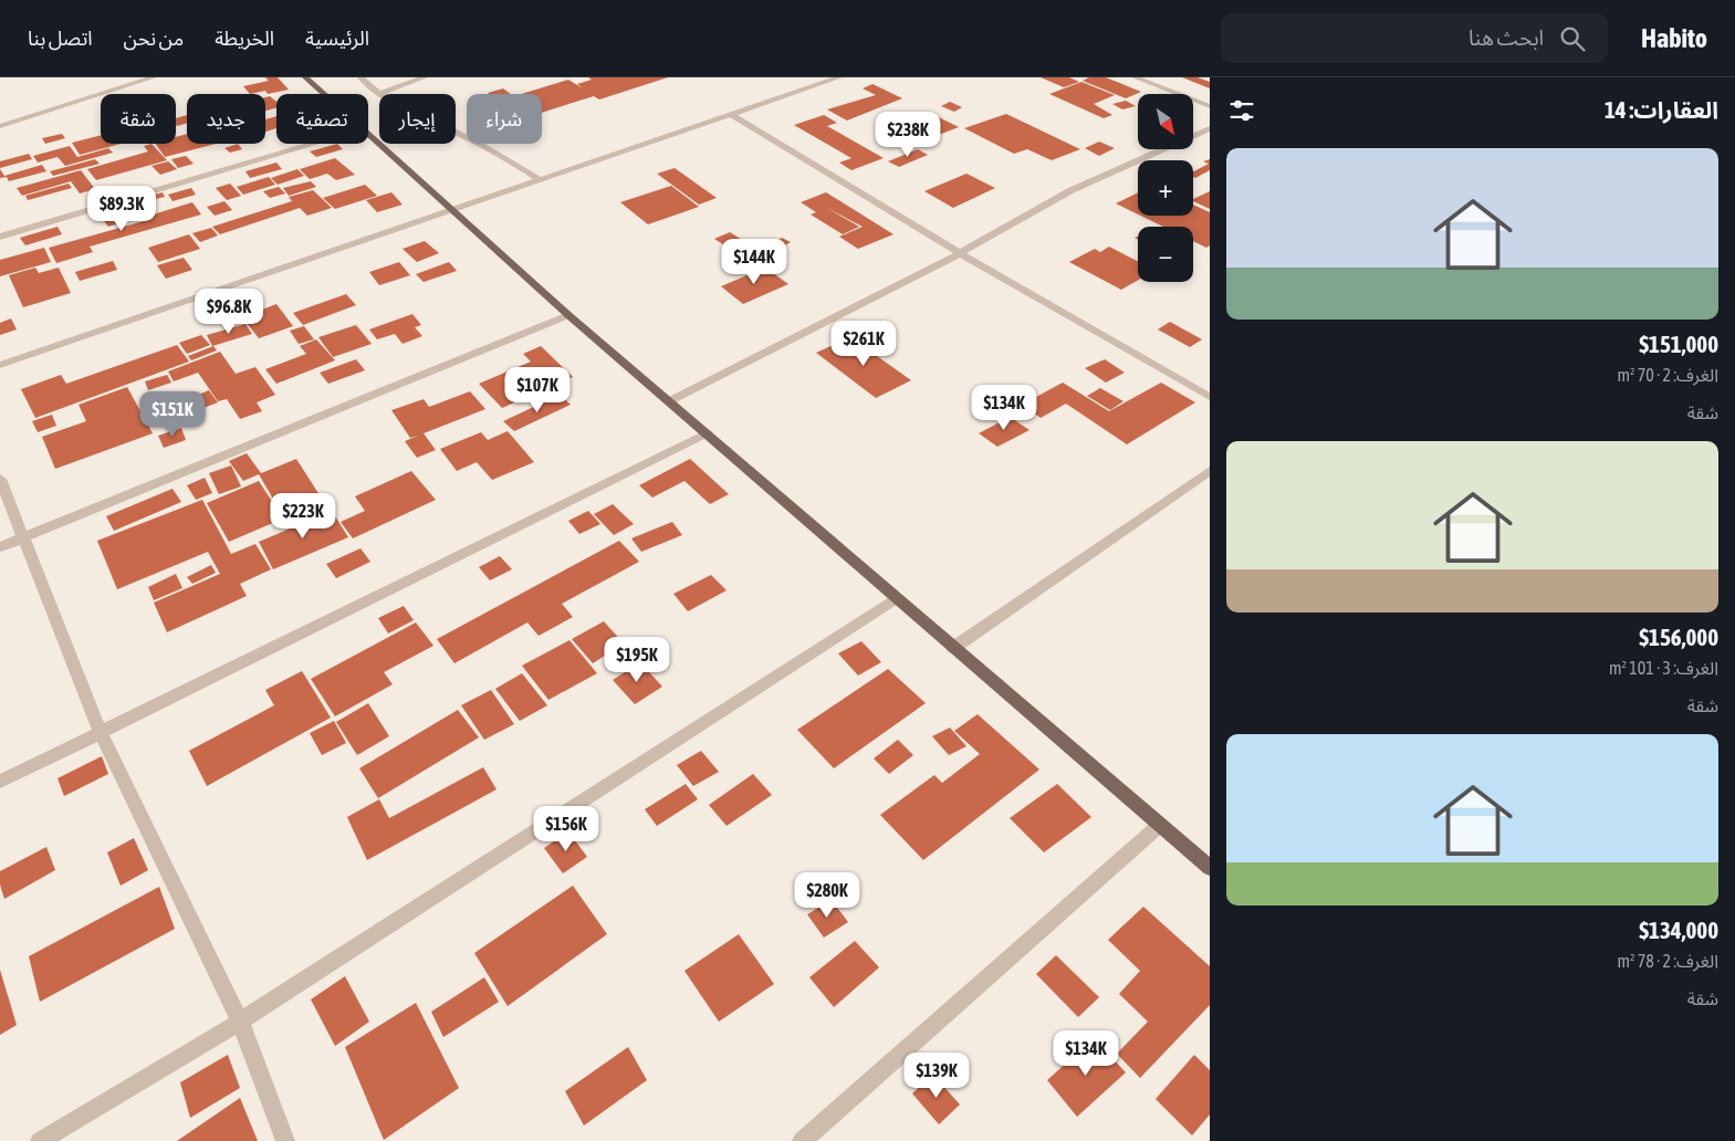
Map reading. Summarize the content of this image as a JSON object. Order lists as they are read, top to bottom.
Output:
{
  "north": "bottom right",
  "page": {
    "header": "Habito",
    "search": "ابحث هنا",
    "nav": [
      "الرئيسية",
      "الخريطة",
      "من نحن",
      "اتصل بنا"
    ],
    "heading": "العقارات: 14",
    "map_buttons": ["+", "−"],
    "chip": [
      "شراء",
      "إيجار",
      "تصفية",
      "جديد",
      "شقة"
    ],
    "price": [
      "$238K",
      "$89.3K",
      "$144K",
      "$96.8K",
      "$261K",
      "$107K",
      "$134K",
      "$151K",
      "$223K",
      "$195K",
      "$156K",
      "$280K",
      "$134K",
      "$139K"
    ],
    "list": [
      {
        "name": "$151,000",
        "note": "الغرف: 2 · 70 m² · شقة"
      },
      {
        "name": "$156,000",
        "note": "الغرف: 3 · 101 m² · شقة"
      },
      {
        "name": "$134,000",
        "note": "الغرف: 2 · 78 m² · شقة"
      }
    ]
  }
}
